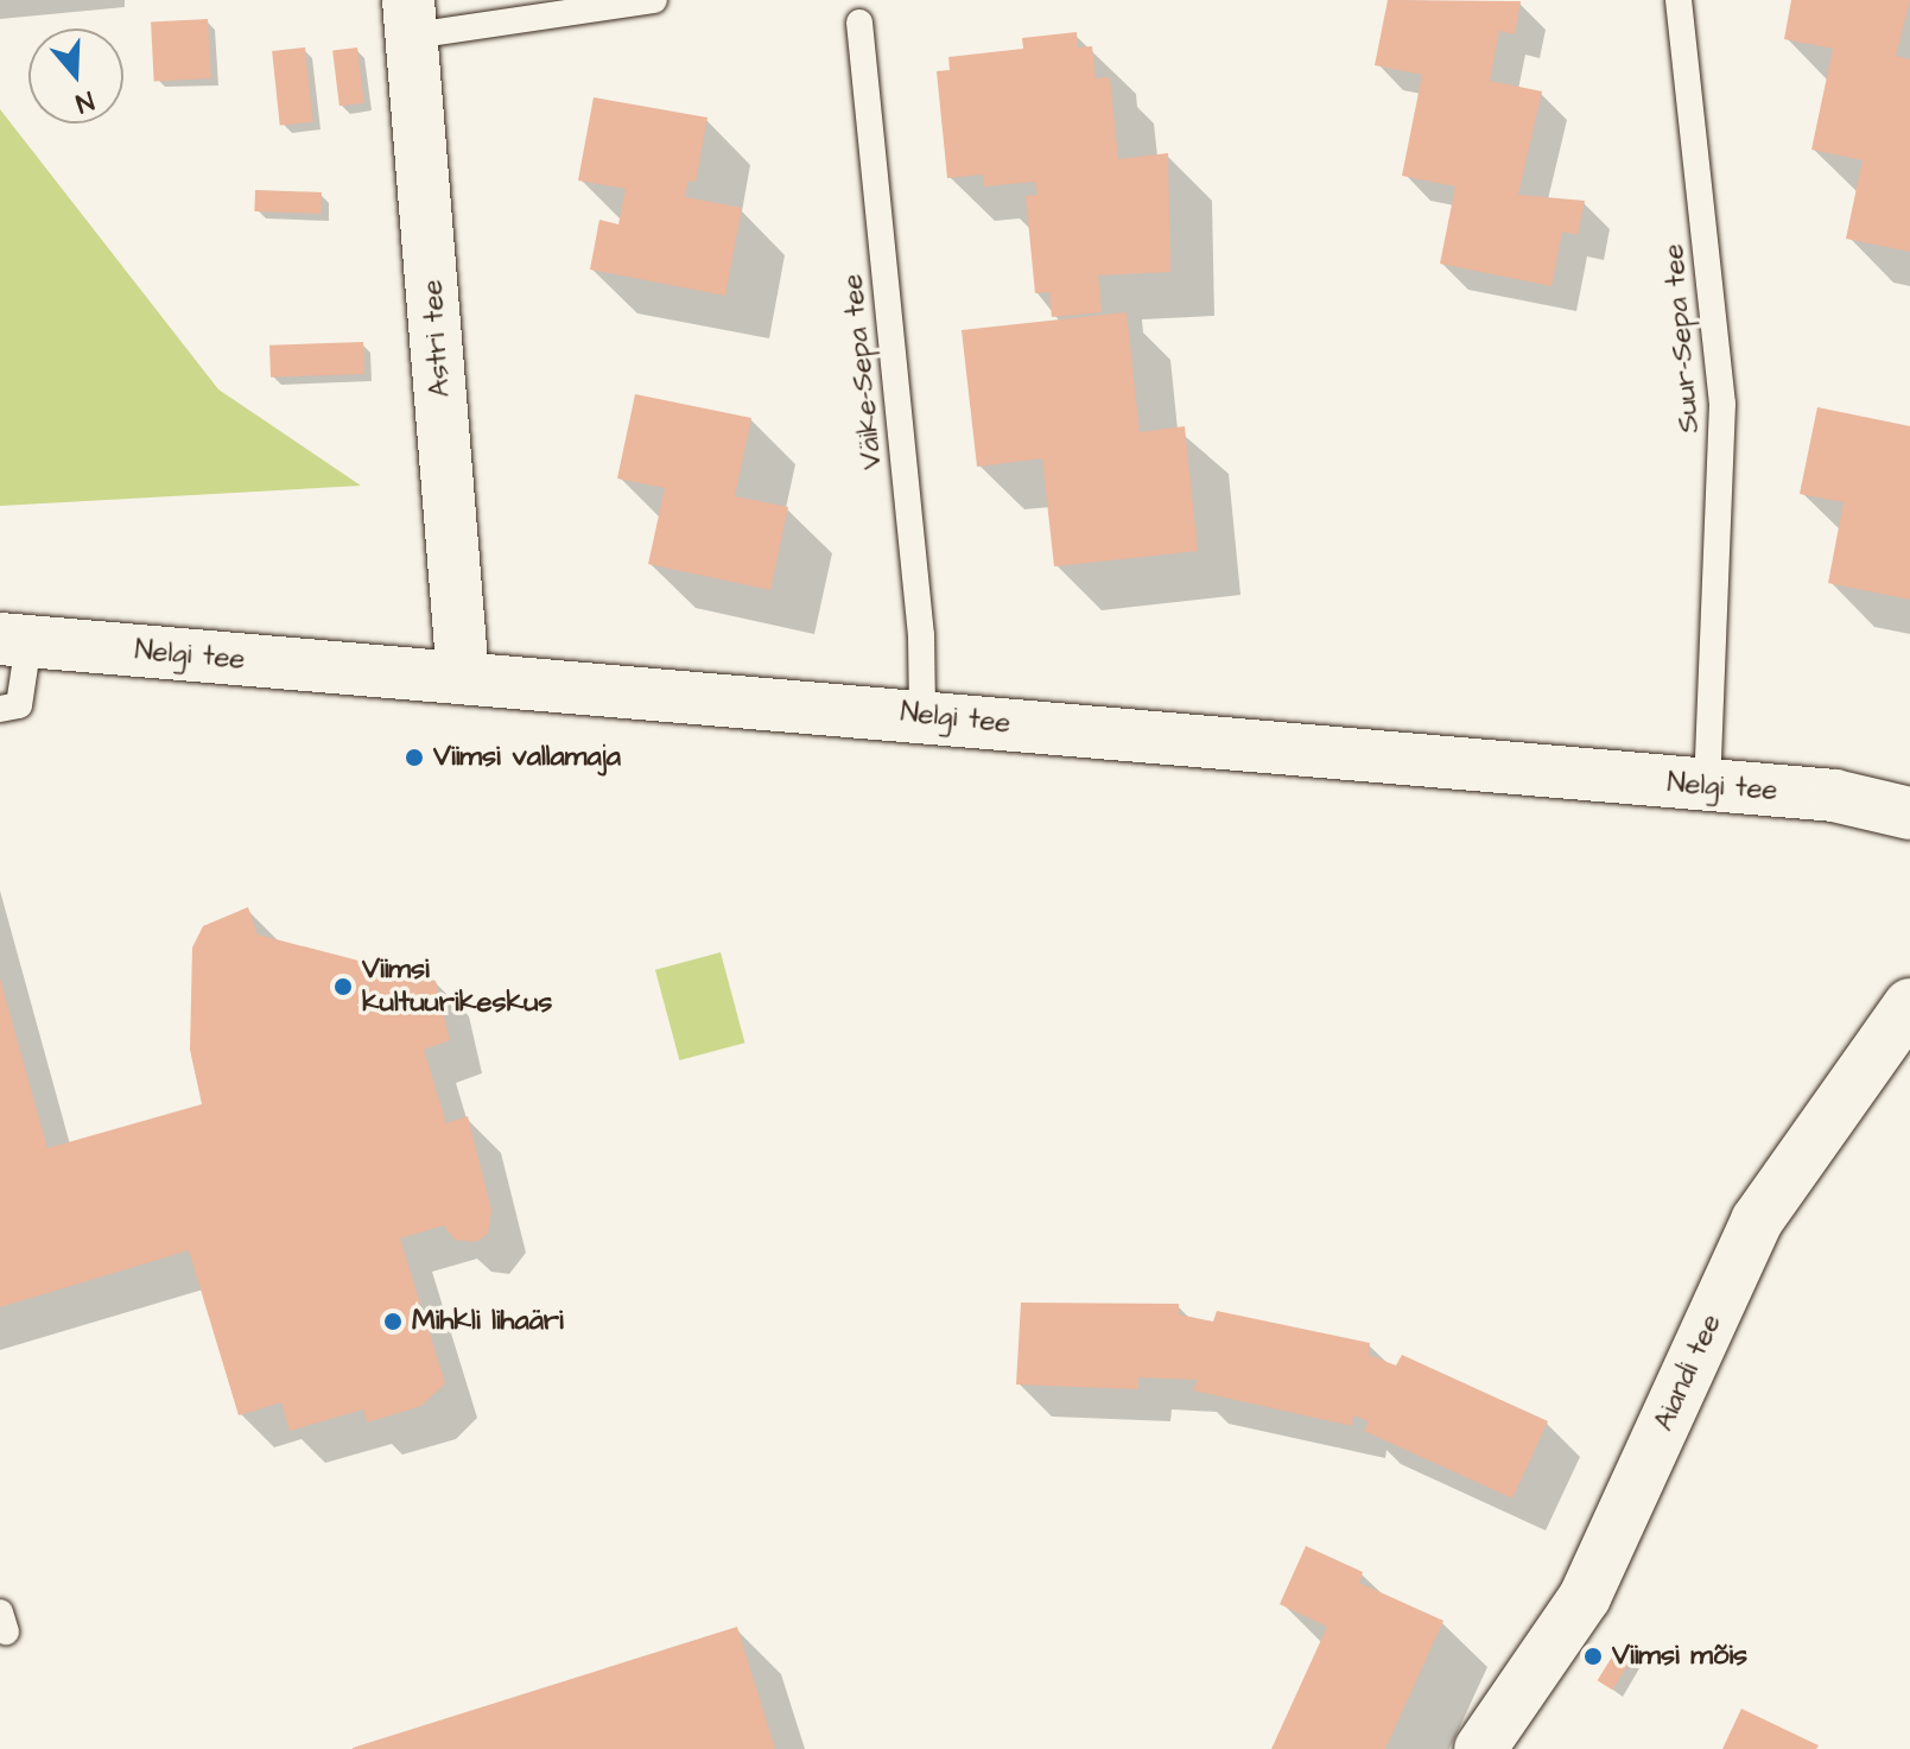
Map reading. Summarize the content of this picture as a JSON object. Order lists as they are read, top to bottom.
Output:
{
  "streets": {
    "street": ["Astri tee", "Nelgi tee", "Aiandi tee"],
    "lane": ["Suur-Sepa tee", "Väike-Sepa tee"]
  },
  "crossings": [
    ["Astri tee", "Nelgi tee"],
    ["Suur-Sepa tee", "Nelgi tee"],
    ["Väike-Sepa tee", "Nelgi tee"]
  ],
  "places": [
    "Viimsi vallamaja",
    "Viimsi kultuurikeskus",
    "Mihkli lihaäri",
    "Viimsi mõis"
  ],
  "north": "bottom"
}
